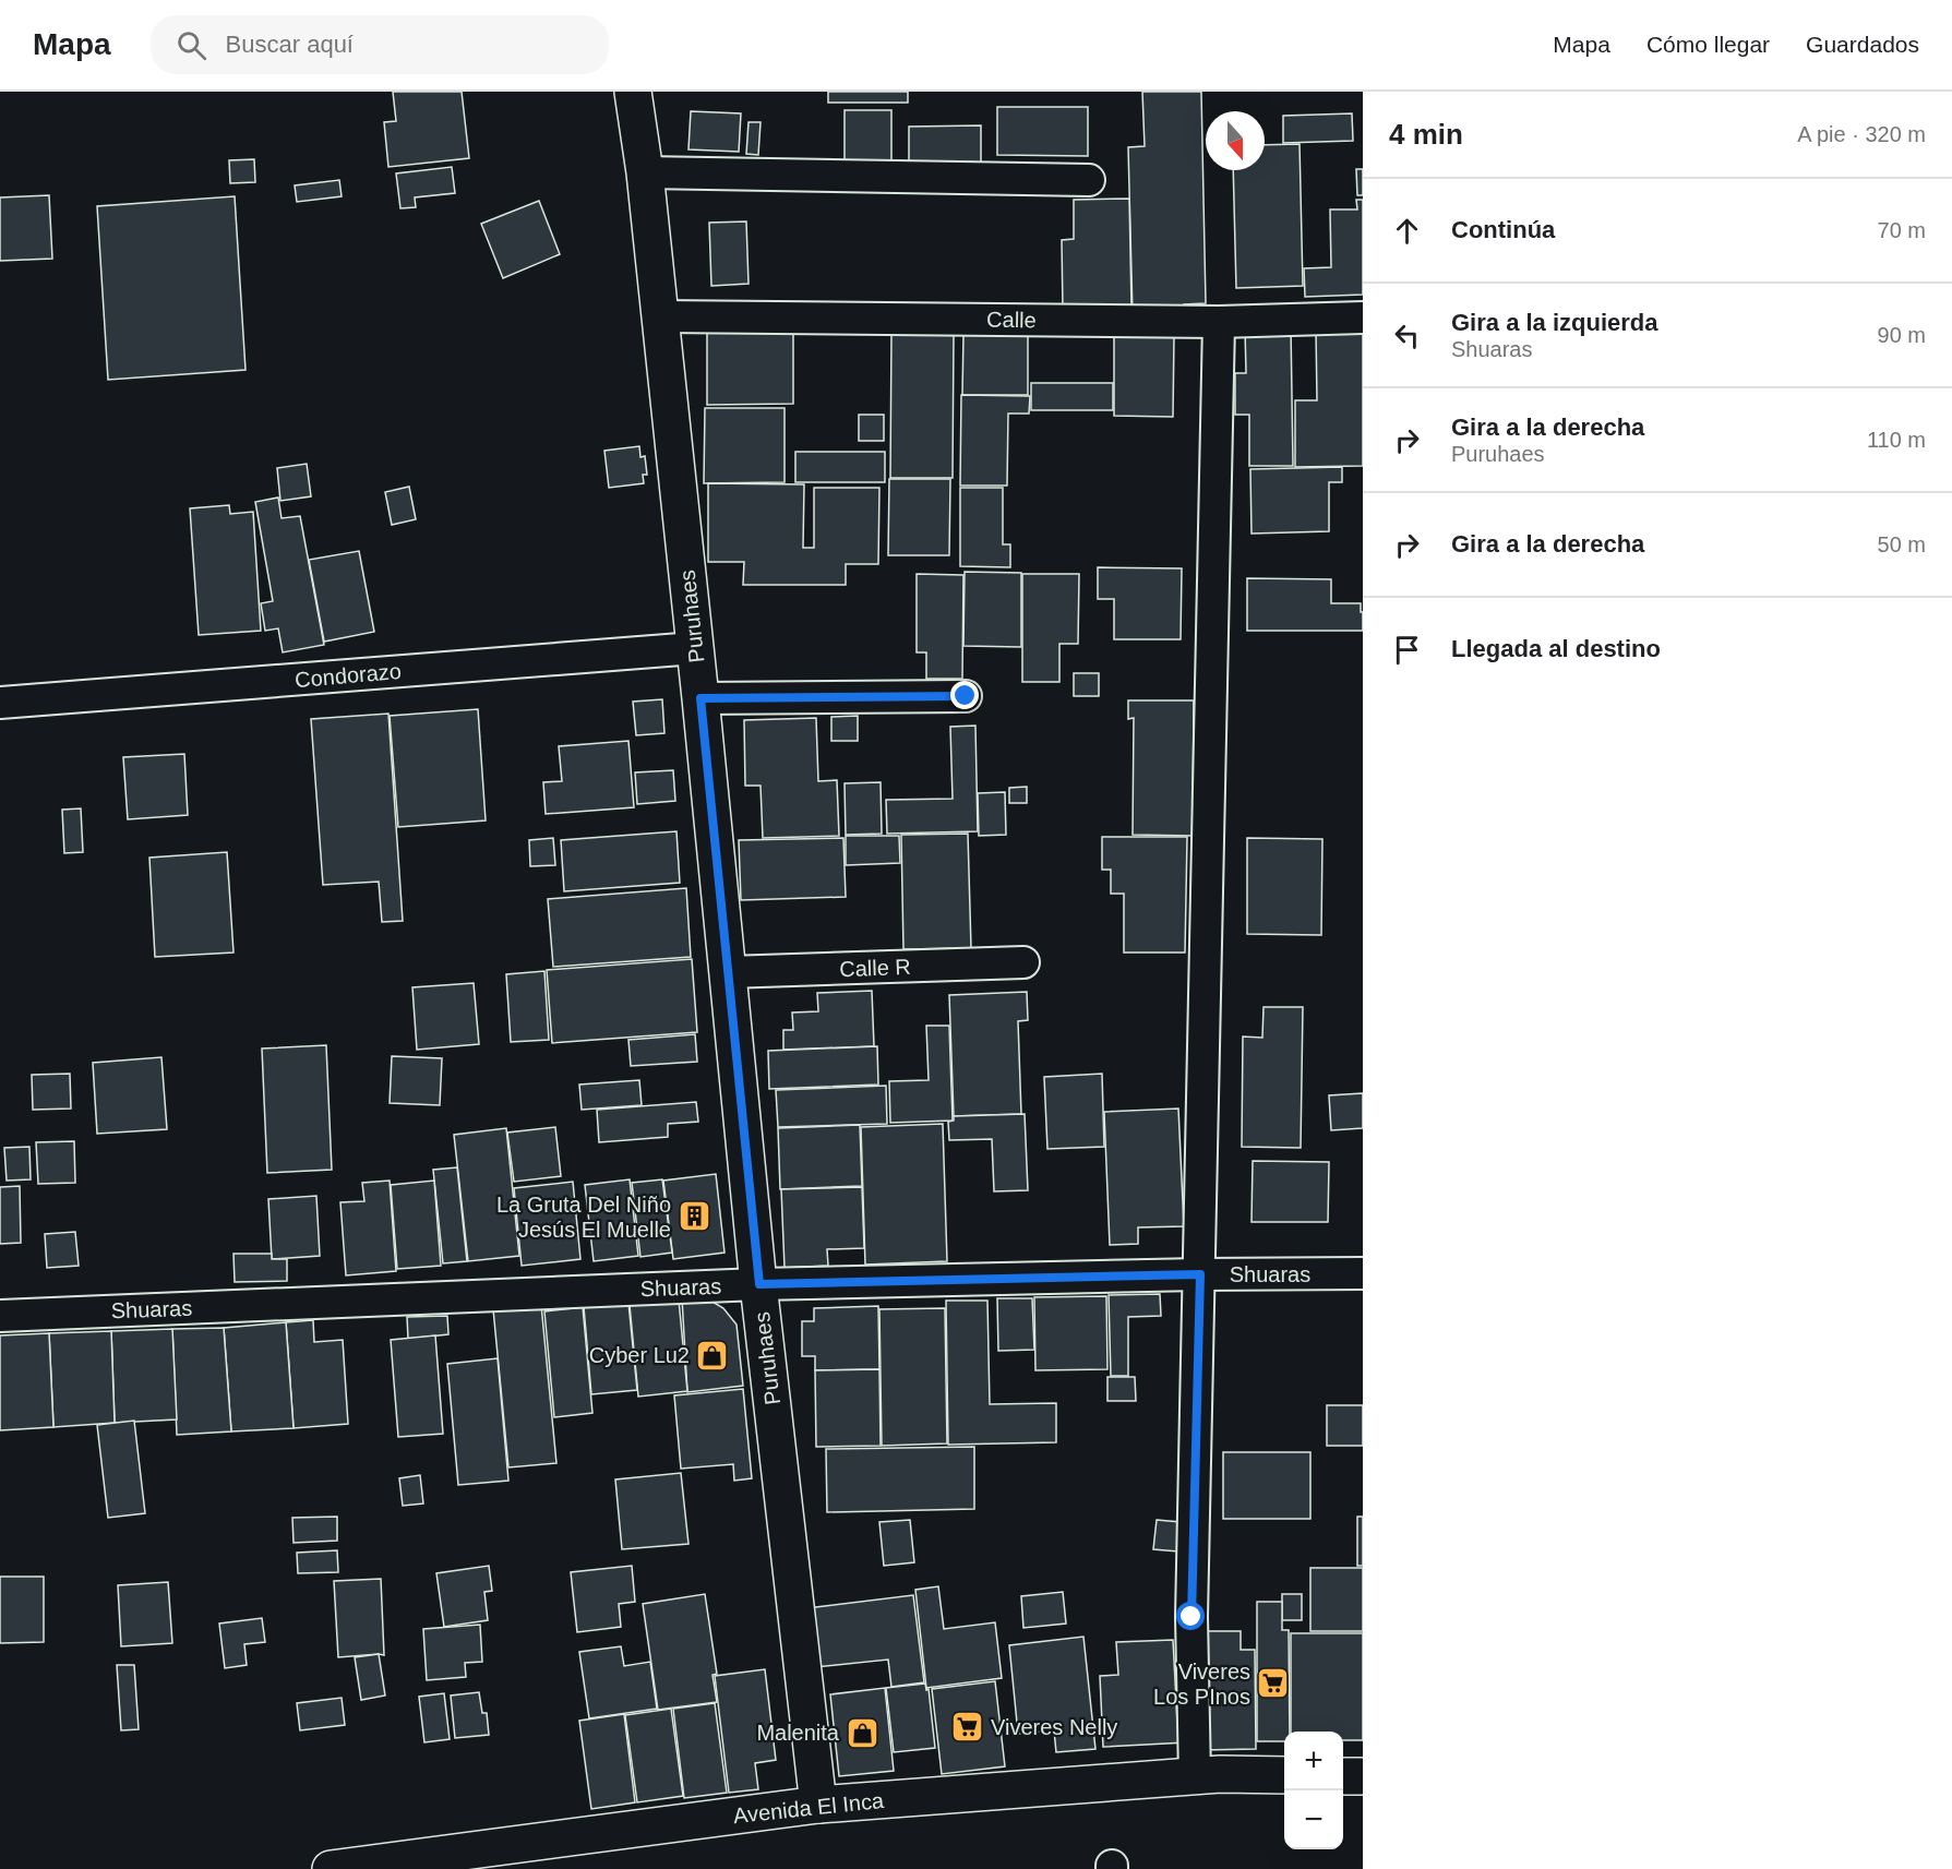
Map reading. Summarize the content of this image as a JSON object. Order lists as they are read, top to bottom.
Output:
{
  "streets": {
    "street": [
      "Calle",
      "Puruhaes",
      "Condorazo",
      "Calle R",
      "Shuaras",
      "Avenida El Inca"
    ]
  },
  "crossings": [
    ["Calle", "Puruhaes"],
    ["Puruhaes", "Condorazo"],
    ["Puruhaes", "Calle R"],
    ["Puruhaes", "Shuaras"],
    ["Puruhaes", "Avenida El Inca"]
  ],
  "places": {
    "building": ["La Gruta Del Niño Jesús El Muelle"],
    "shop": ["Cyber Lu2", "Malenita"],
    "supermarket": ["Viveres Los PInos", "Viveres Nelly"]
  },
  "north": "bottom",
  "page": {
    "header": "Mapa",
    "search": "Buscar aquí",
    "nav": ["Mapa", "Cómo llegar", "Guardados"],
    "heading": ["4 min", "A pie · 320 m"],
    "list": [
      ["Continúa", "70 m"],
      ["Gira a la izquierda", "Shuaras", "90 m"],
      ["Gira a la derecha", "Puruhaes", "110 m"],
      ["Gira a la derecha", "50 m"],
      "Llegada al destino"
    ],
    "map_buttons": ["+", "−"]
  }
}
